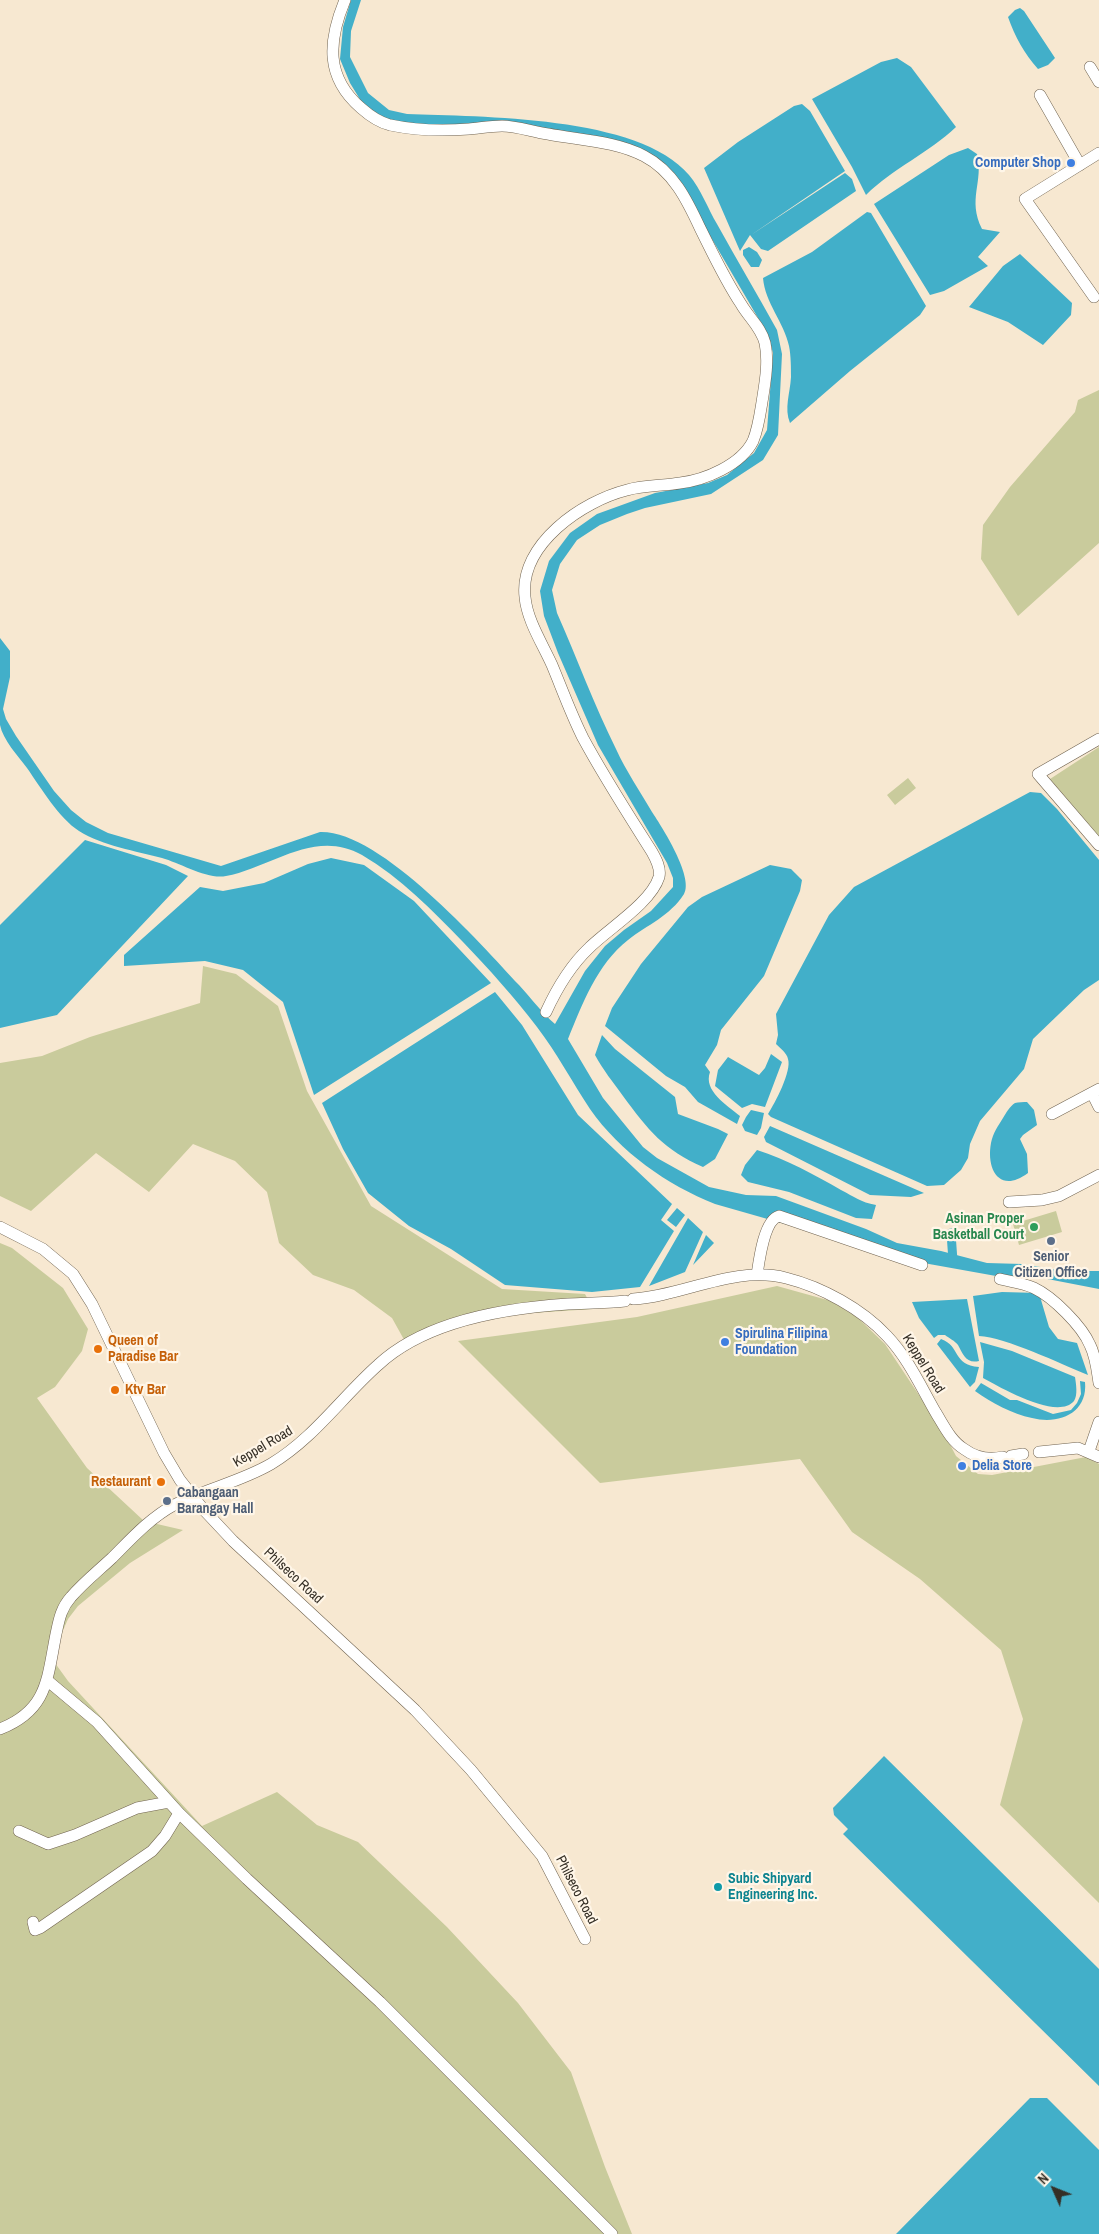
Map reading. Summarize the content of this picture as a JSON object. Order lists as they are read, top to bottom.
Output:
{
  "streets": {
    "street": ["Keppel Road", "Philseco Road"]
  },
  "crossings": [
    ["Keppel Road", "Philseco Road"]
  ],
  "places": [
    "Computer Shop",
    "Asinan Proper Basketball Court",
    "Senior Citizen Office",
    "Spirulina Filipina Foundation",
    "Queen of Paradise Bar",
    "Ktv Bar",
    "Delia Store",
    "Restaurant",
    "Cabangaan Barangay Hall",
    "Subic Shipyard Engineering Inc."
  ],
  "north": "top left"
}
